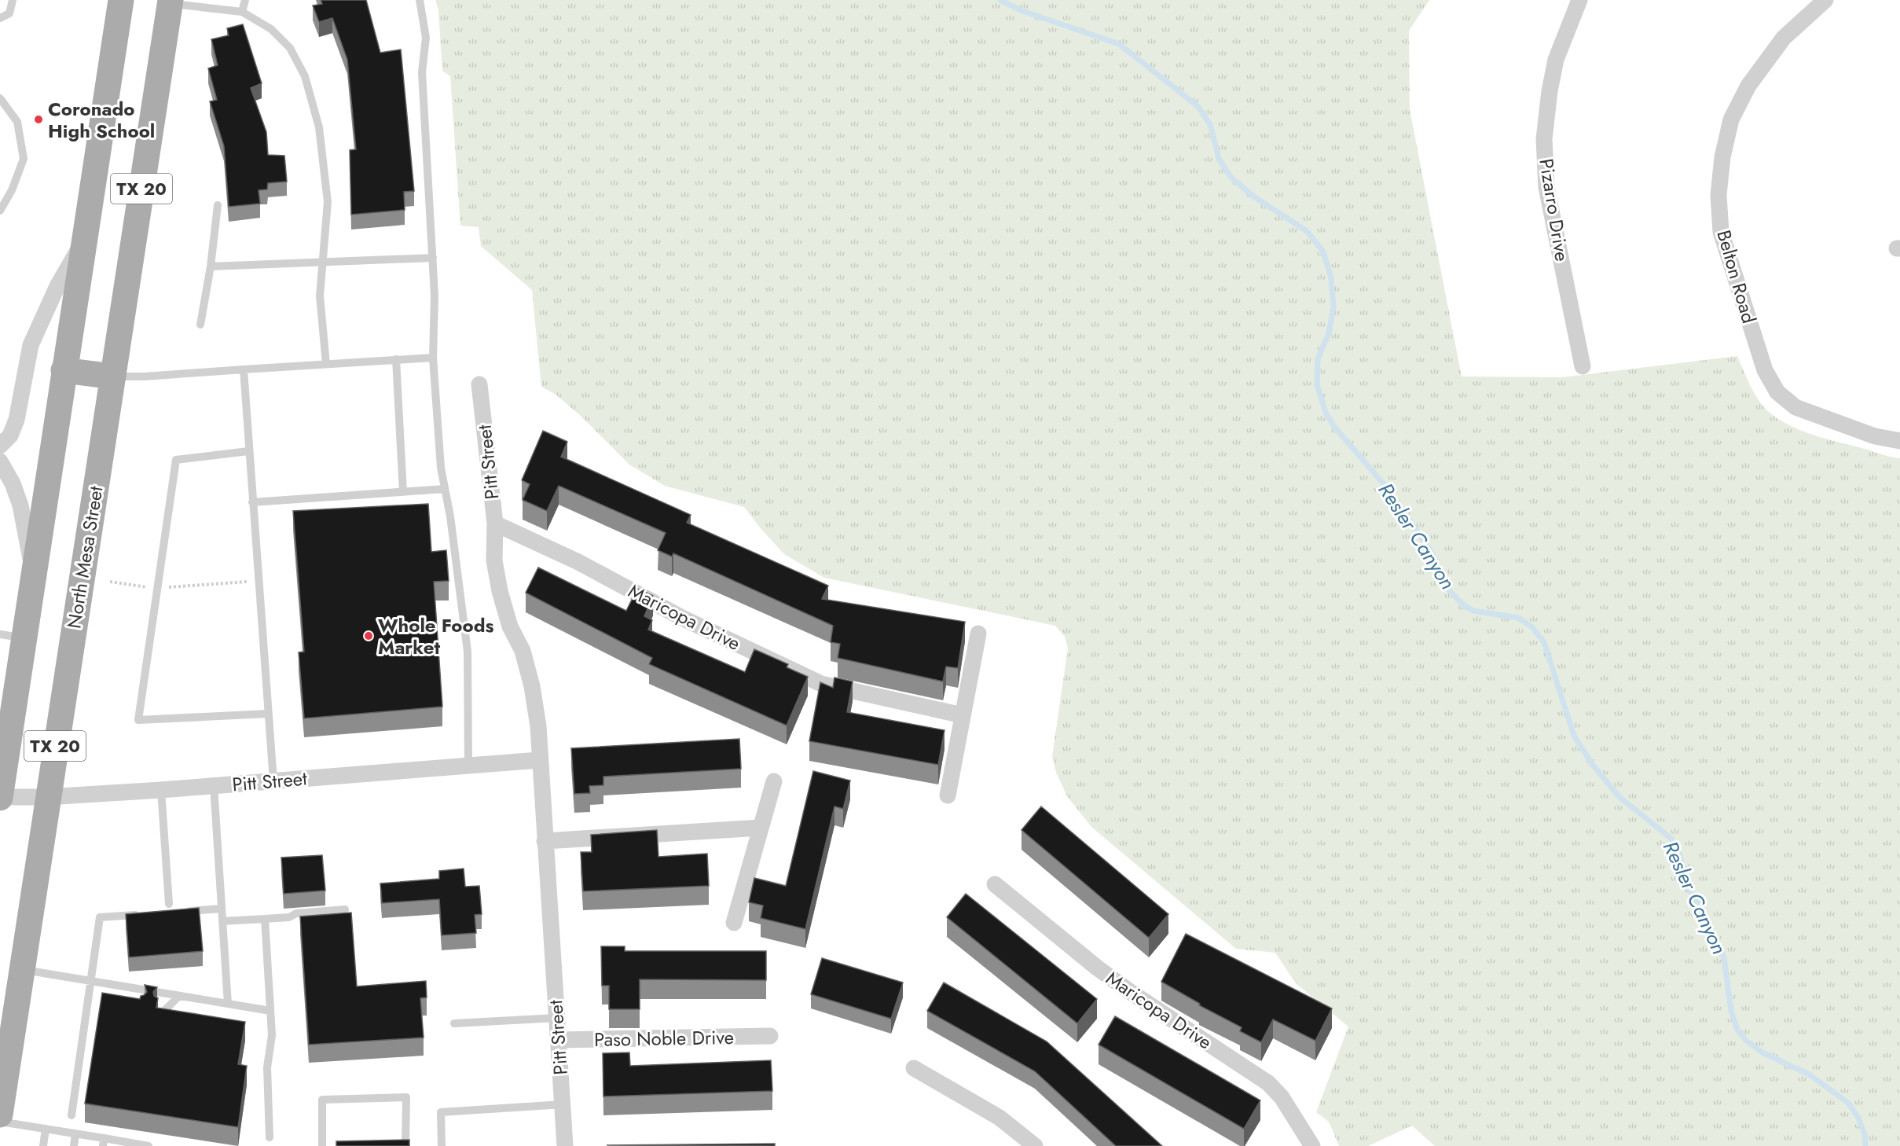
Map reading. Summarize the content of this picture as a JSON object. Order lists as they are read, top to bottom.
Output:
{
  "streets": {
    "main road": ["TX 20", "North Mesa Street"],
    "street": [
      "Pizarro Drive",
      "Belton Road",
      "Pitt Street",
      "Maricopa Drive",
      "Paso Noble Drive"
    ]
  },
  "crossings": [
    ["TX 20", "Pitt Street"],
    ["Pitt Street", "North Mesa Street"],
    ["Pitt Street", "Maricopa Drive"],
    ["Pitt Street", "Paso Noble Drive"]
  ],
  "water": ["Resler Canyon"],
  "places": ["Coronado High School", "Whole Foods Market"]
}
